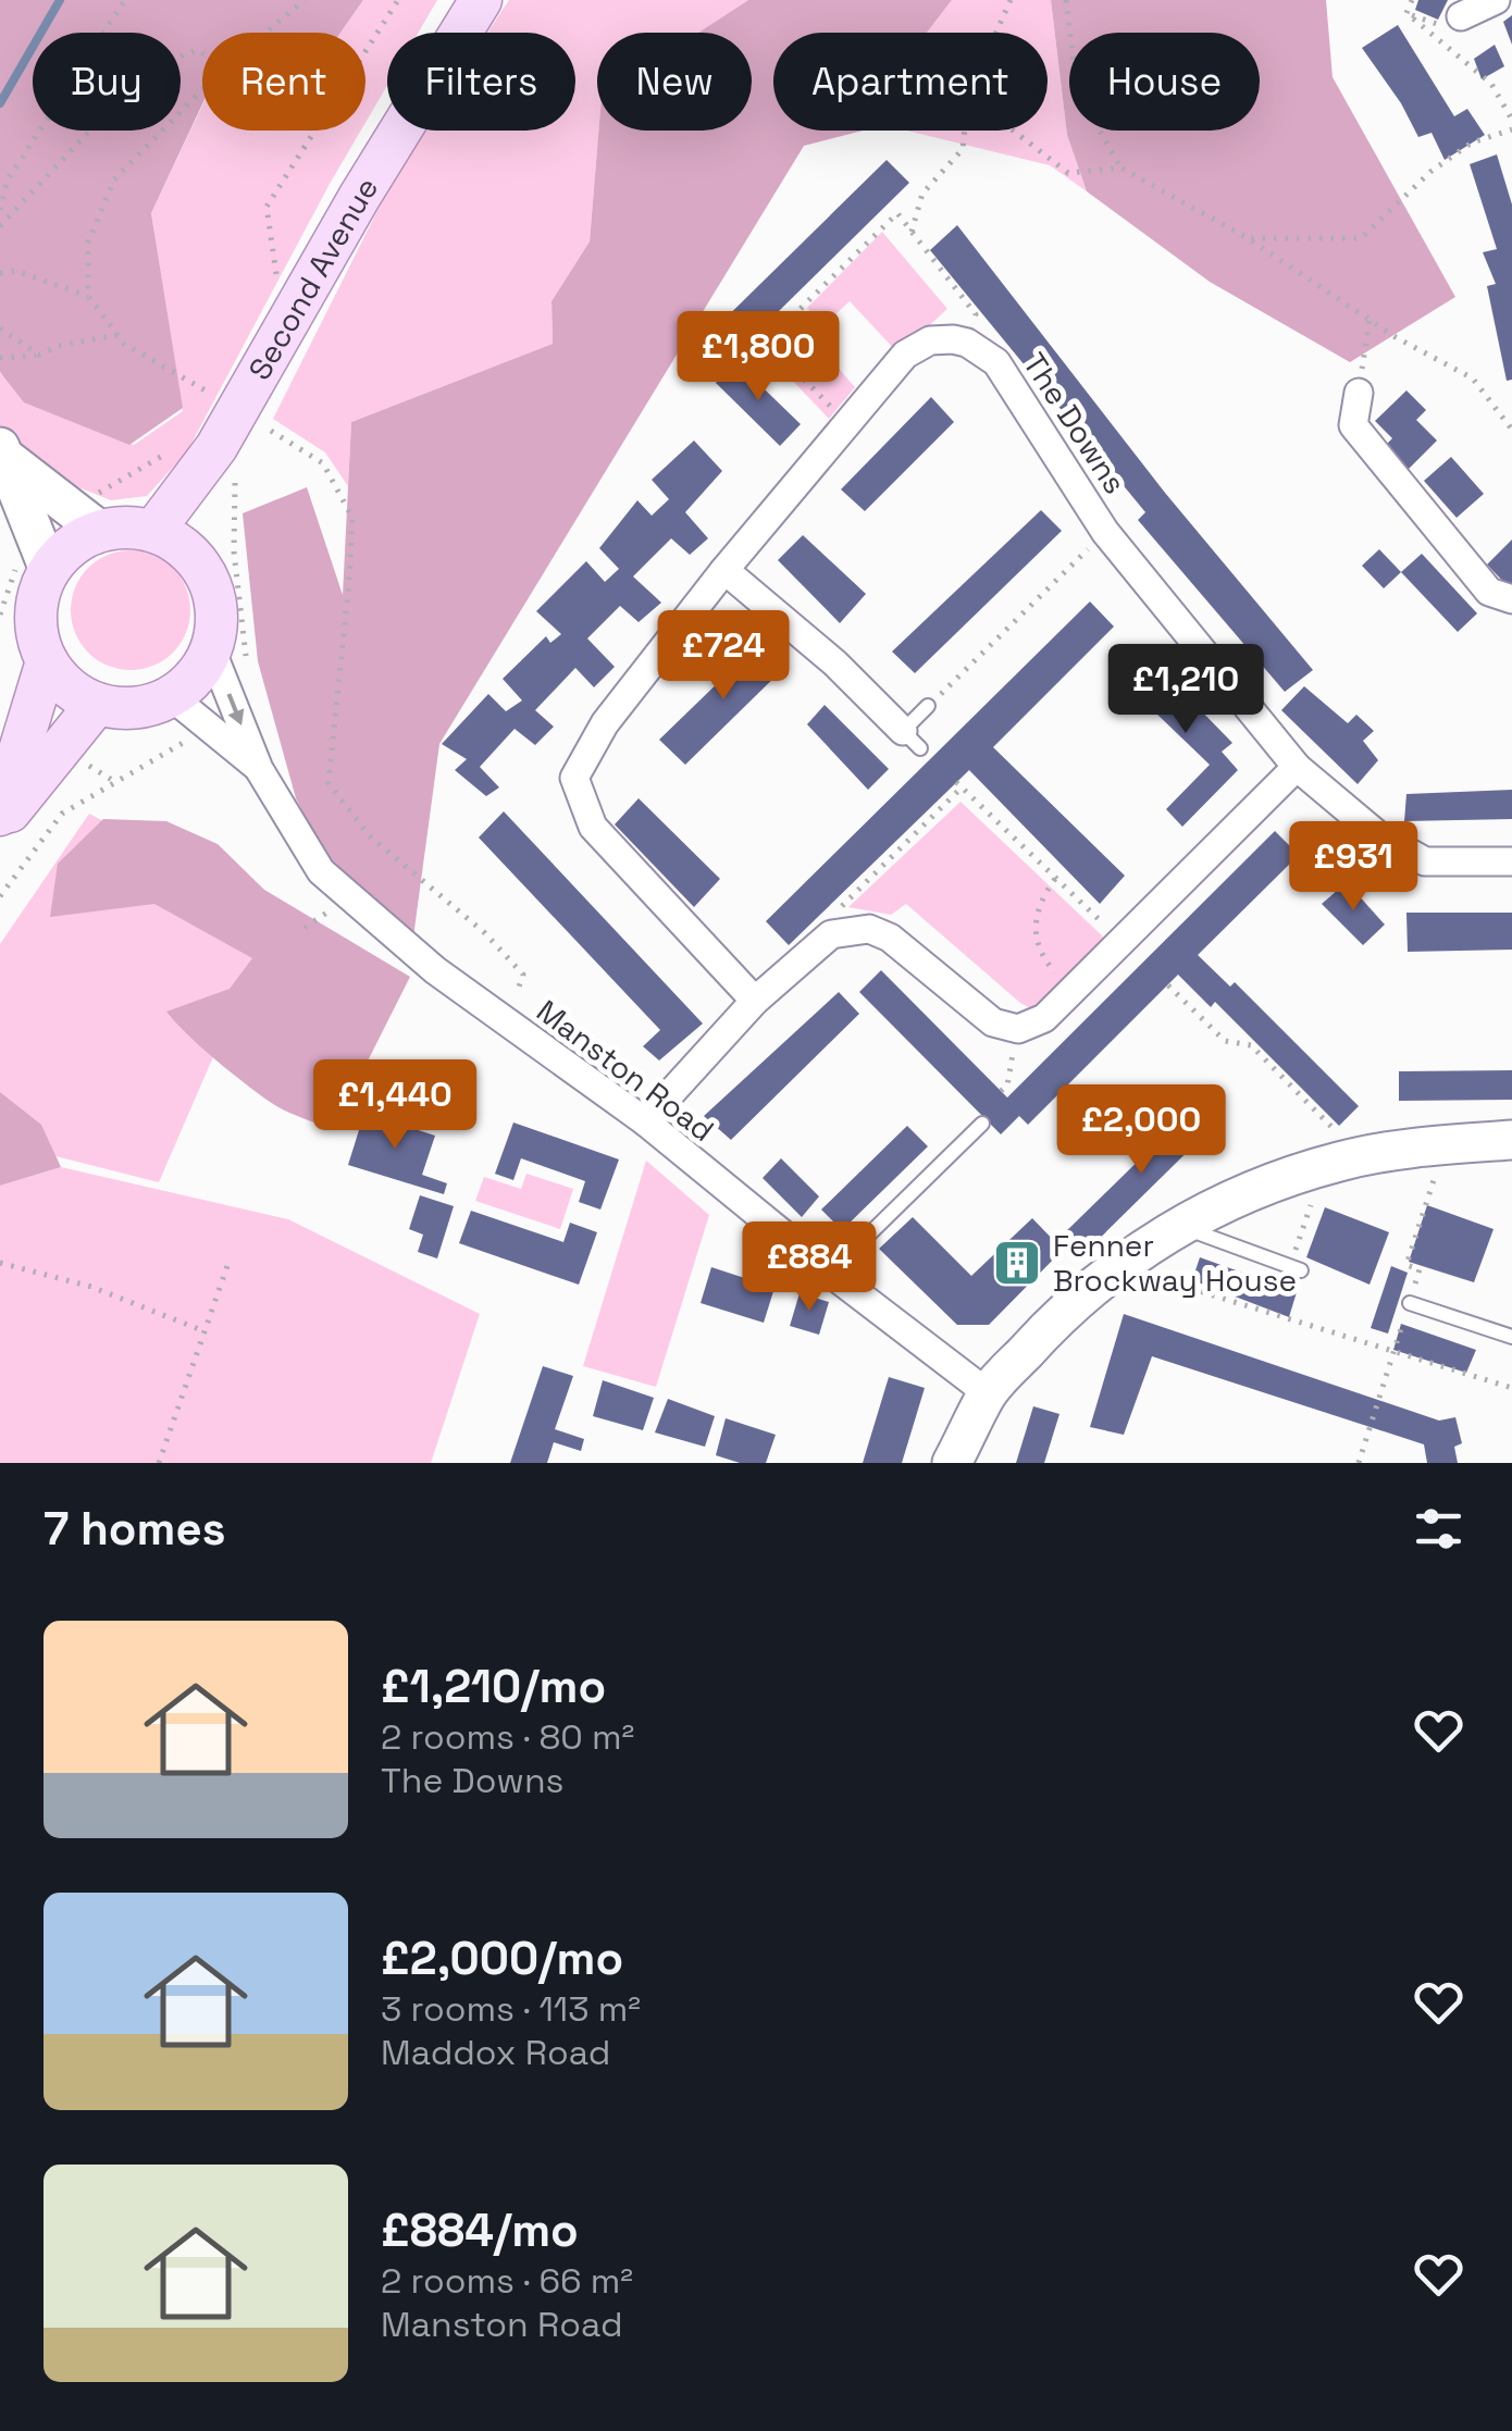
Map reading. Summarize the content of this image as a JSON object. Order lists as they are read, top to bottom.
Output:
{
  "streets": {
    "main road": ["Second Avenue"],
    "street": ["The Downs", "Manston Road"]
  },
  "crossings": [
    ["Second Avenue", "Manston Road"]
  ],
  "places": {
    "building": ["Fenner Brockway House"]
  },
  "page": {
    "chip": [
      "Buy",
      "Rent",
      "Filters",
      "New",
      "Apartment",
      "House"
    ],
    "price": [
      "£1,800",
      "£724",
      "£1,210",
      "£931",
      "£1,440",
      "£2,000",
      "£884"
    ],
    "heading": "7 homes",
    "list": [
      {
        "name": "£1,210/mo",
        "note": "2 rooms · 80 m² · The Downs"
      },
      {
        "name": "£2,000/mo",
        "note": "3 rooms · 113 m² · Maddox Road"
      },
      {
        "name": "£884/mo",
        "note": "2 rooms · 66 m² · Manston Road"
      }
    ]
  }
}
